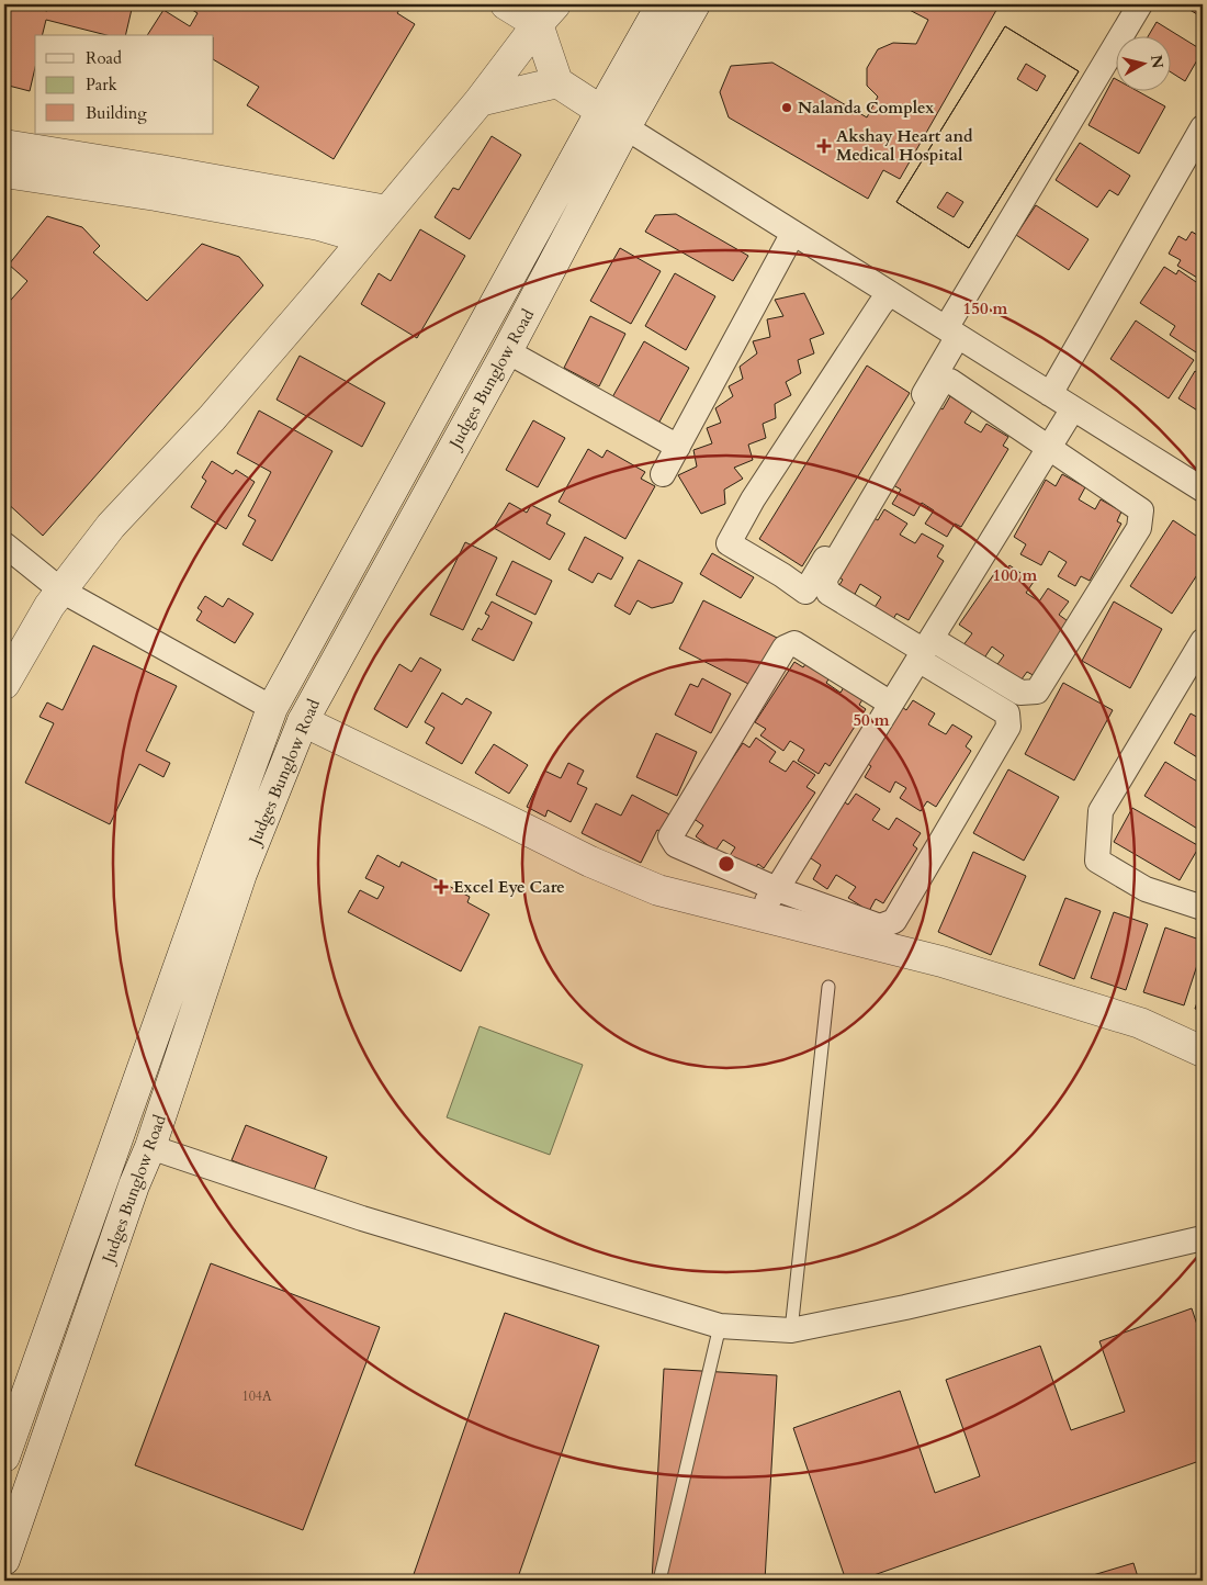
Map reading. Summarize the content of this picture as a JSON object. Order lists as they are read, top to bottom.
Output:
{
  "streets": {
    "main road": ["Judges Bunglow Road"]
  },
  "places": {
    "other": ["Nalanda Complex"],
    "health": ["Akshay Heart and Medical Hospital", "Excel Eye Care"]
  },
  "house_numbers": ["104A"],
  "legend": ["Road", "Park", "Building"],
  "north": "right",
  "rings": ["150 m", "100 m", "50 m"]
}
